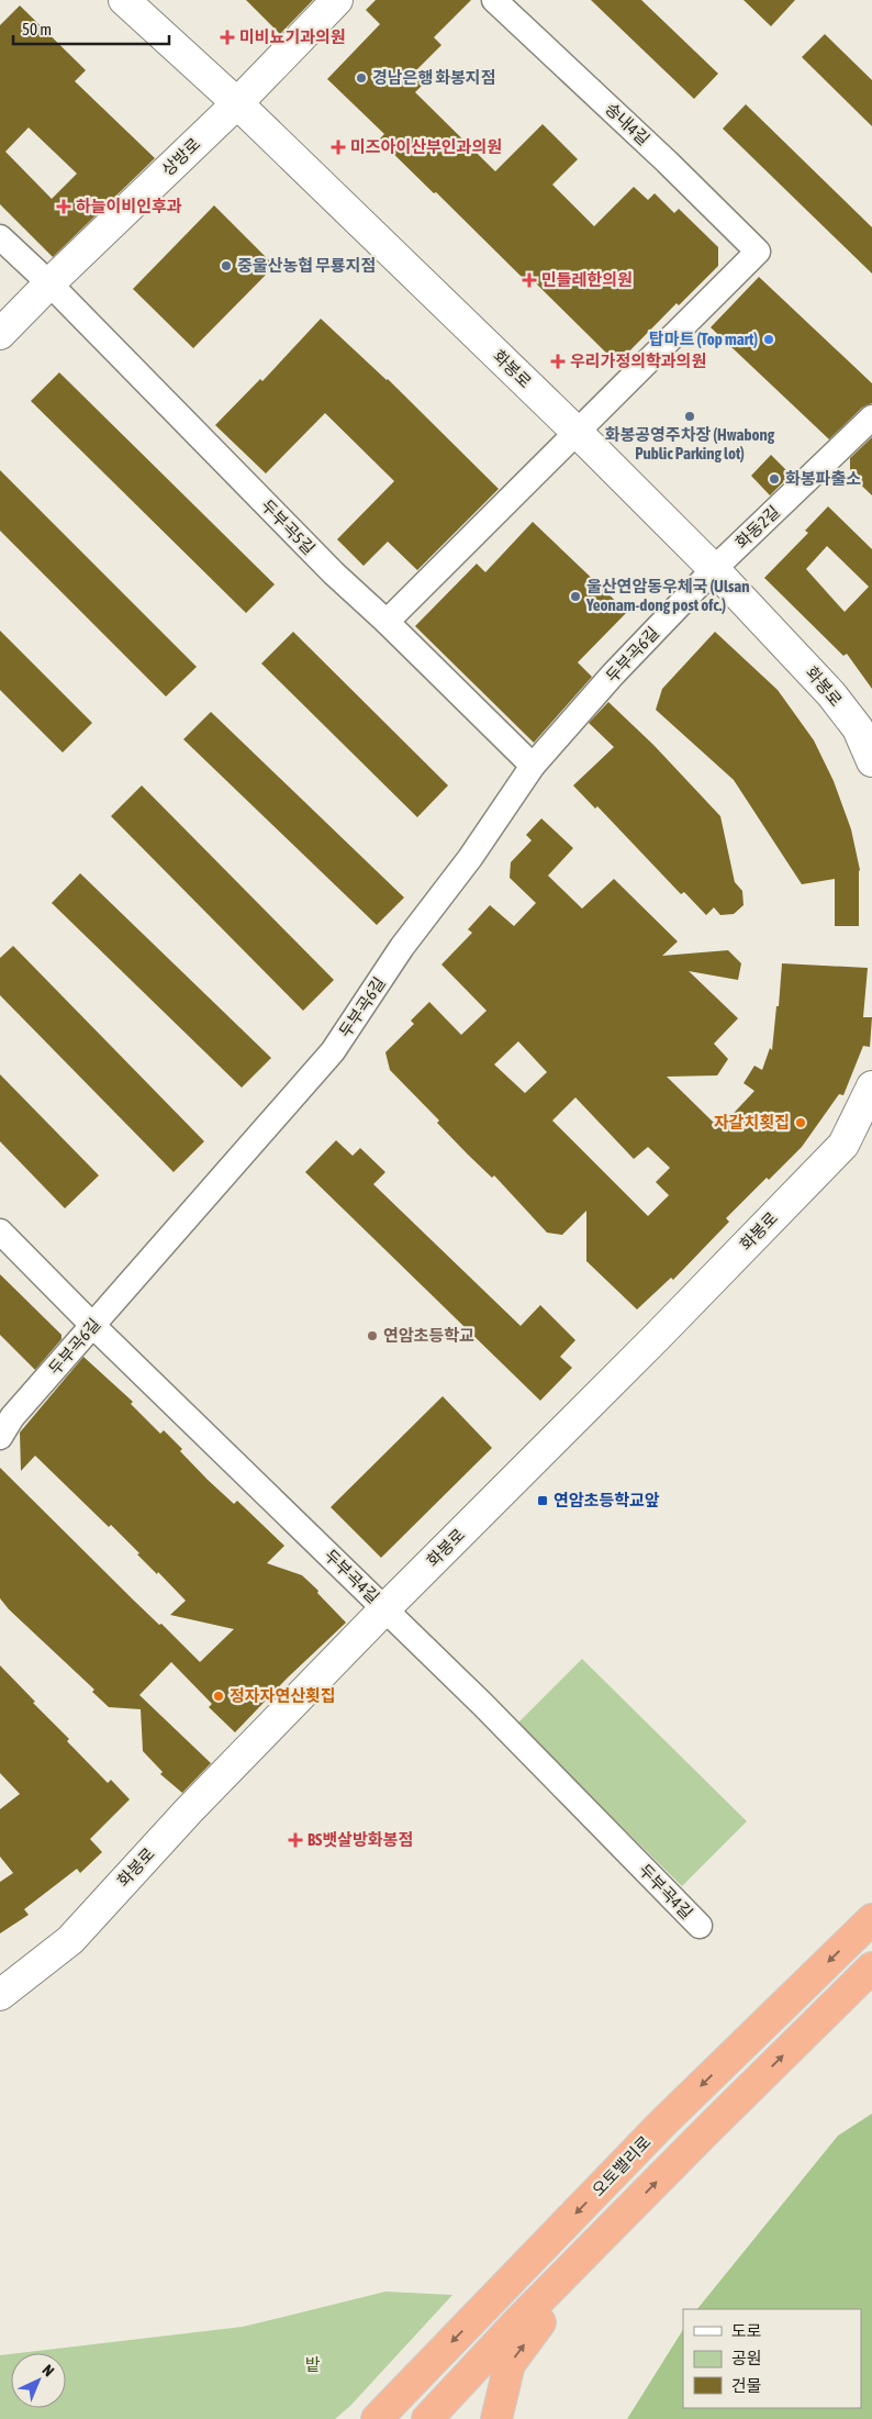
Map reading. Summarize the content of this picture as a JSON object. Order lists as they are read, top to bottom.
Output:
{
  "streets": {
    "highway": ["오토밸리로"],
    "street": [
      "송내4길",
      "상방로",
      "화봉로",
      "두부곡5길",
      "화동2길",
      "두부곡6길",
      "두부곡4길"
    ]
  },
  "crossings": [
    ["송내4길", "화봉로"],
    ["상방로", "화봉로"],
    ["상방로", "두부곡5길"],
    ["화봉로", "화동2길"],
    ["화봉로", "두부곡6길"],
    ["화봉로", "두부곡4길"],
    ["두부곡5길", "두부곡6길"],
    ["화동2길", "두부곡6길"],
    ["두부곡6길", "두부곡4길"]
  ],
  "parks": ["밭"],
  "places": {
    "health": [
      "미비뇨기과의원",
      "미즈아이산부인과의원",
      "하늘이비인후과",
      "민들레한의원",
      "우리가정의학과의원",
      "BS뱃살방화봉점"
    ],
    "other": [
      "경남은행 화봉지점",
      "중울산농협 무룡지점",
      "탑마트 (Top mart)",
      "화봉공영주차장 (Hwabong Public Parking lot)",
      "화봉파출소",
      "울산연암동우체국 (Ulsan Yeonam-dong post ofc.)",
      "자갈치횟집",
      "연암초등학교",
      "정자자연산횟집"
    ],
    "transit": ["연암초등학교앞"]
  },
  "legend": ["도로", "공원", "건물"],
  "scale_bar": "50 m",
  "north": "top right"
}
